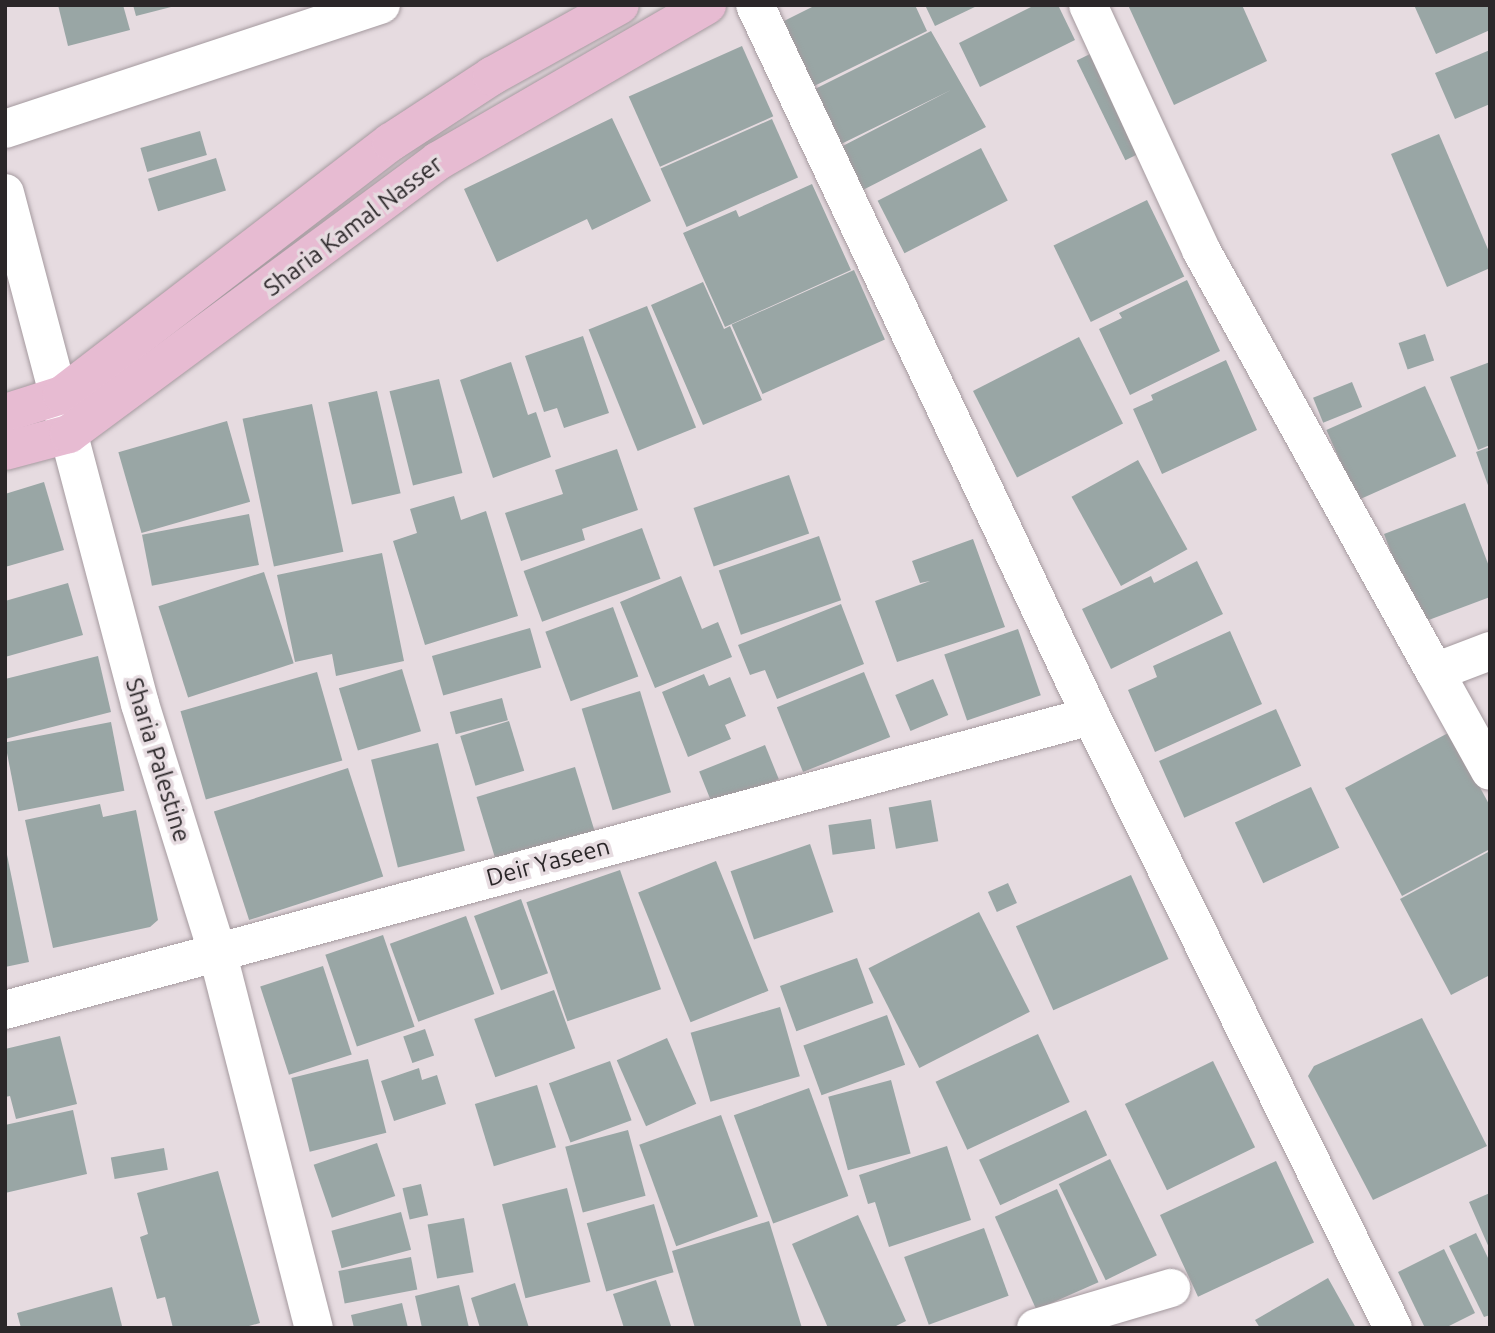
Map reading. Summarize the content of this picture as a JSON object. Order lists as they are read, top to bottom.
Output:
{
  "streets": {
    "main road": ["Sharia Kamal Nasser"],
    "street": ["Sharia Palestine", "Deir Yaseen"]
  },
  "crossings": [
    ["Sharia Kamal Nasser", "Sharia Palestine"],
    ["Sharia Palestine", "Deir Yaseen"]
  ]
}
